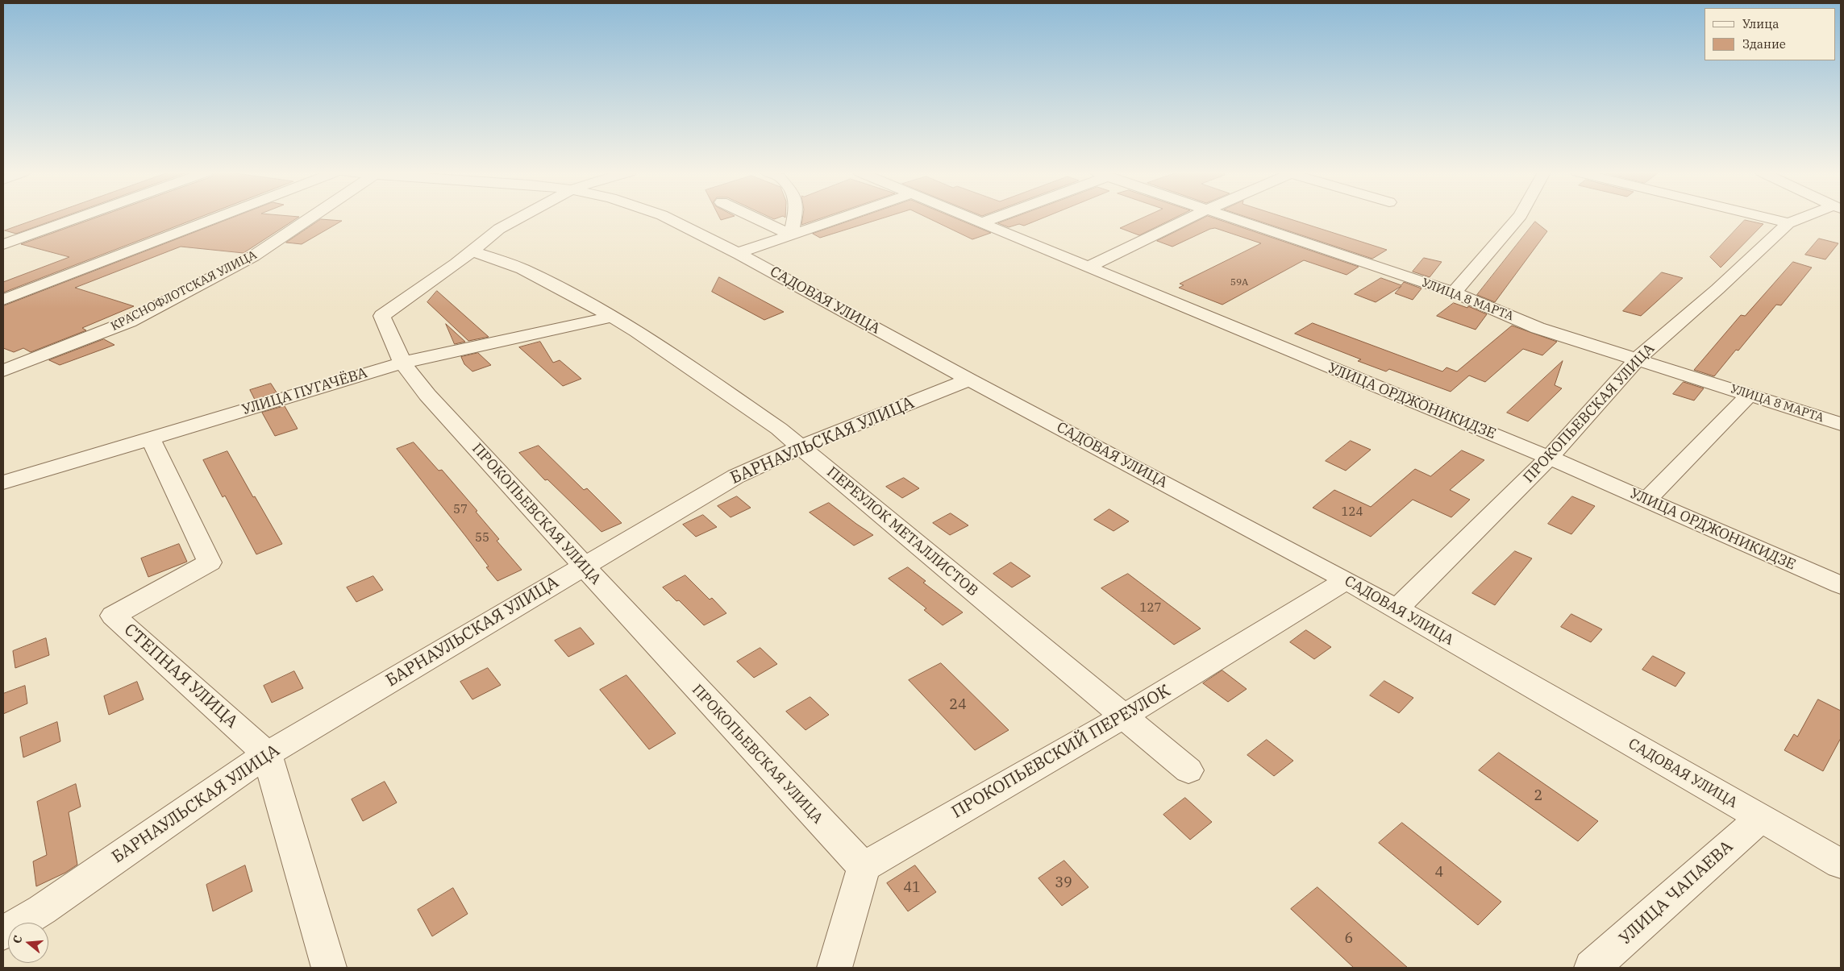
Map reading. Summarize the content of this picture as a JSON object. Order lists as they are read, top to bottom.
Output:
{
  "streets": {
    "street": [
      "КРАСНОФЛОТСКАЯ УЛИЦА",
      "УЛИЦА 8 МАРТА",
      "САДОВАЯ УЛИЦА",
      "УЛИЦА ПУГАЧЁВА",
      "УЛИЦА ОРДЖОНИКИДЗЕ",
      "ПРОКОПЬЕВСКАЯ УЛИЦА",
      "БАРНАУЛЬСКАЯ УЛИЦА",
      "ПЕРЕУЛОК МЕТАЛЛИСТОВ",
      "СТЕПНАЯ УЛИЦА",
      "ПРОКОПЬЕВСКИЙ ПЕРЕУЛОК",
      "УЛИЦА ЧАПАЕВА"
    ]
  },
  "crossings": [
    ["УЛИЦА 8 МАРТА", "ПРОКОПЬЕВСКАЯ УЛИЦА"],
    ["САДОВАЯ УЛИЦА", "ПРОКОПЬЕВСКАЯ УЛИЦА"],
    ["САДОВАЯ УЛИЦА", "БАРНАУЛЬСКАЯ УЛИЦА"],
    ["САДОВАЯ УЛИЦА", "ПРОКОПЬЕВСКИЙ ПЕРЕУЛОК"],
    ["САДОВАЯ УЛИЦА", "УЛИЦА ЧАПАЕВА"],
    ["УЛИЦА ПУГАЧЁВА", "ПРОКОПЬЕВСКАЯ УЛИЦА"],
    ["УЛИЦА ПУГАЧЁВА", "ПЕРЕУЛОК МЕТАЛЛИСТОВ"],
    ["УЛИЦА ПУГАЧЁВА", "СТЕПНАЯ УЛИЦА"],
    ["УЛИЦА ОРДЖОНИКИДЗЕ", "ПРОКОПЬЕВСКАЯ УЛИЦА"],
    ["ПРОКОПЬЕВСКАЯ УЛИЦА", "БАРНАУЛЬСКАЯ УЛИЦА"],
    ["ПРОКОПЬЕВСКАЯ УЛИЦА", "ПЕРЕУЛОК МЕТАЛЛИСТОВ"],
    ["ПРОКОПЬЕВСКАЯ УЛИЦА", "ПРОКОПЬЕВСКИЙ ПЕРЕУЛОК"],
    ["БАРНАУЛЬСКАЯ УЛИЦА", "ПЕРЕУЛОК МЕТАЛЛИСТОВ"],
    ["БАРНАУЛЬСКАЯ УЛИЦА", "СТЕПНАЯ УЛИЦА"],
    ["ПЕРЕУЛОК МЕТАЛЛИСТОВ", "ПРОКОПЬЕВСКИЙ ПЕРЕУЛОК"]
  ],
  "house_numbers": [
    "59А",
    "57",
    "124",
    "55",
    "127",
    "24",
    "2",
    "4",
    "39",
    "41",
    "6"
  ],
  "legend": ["Улица", "Здание"],
  "north": "left"
}
